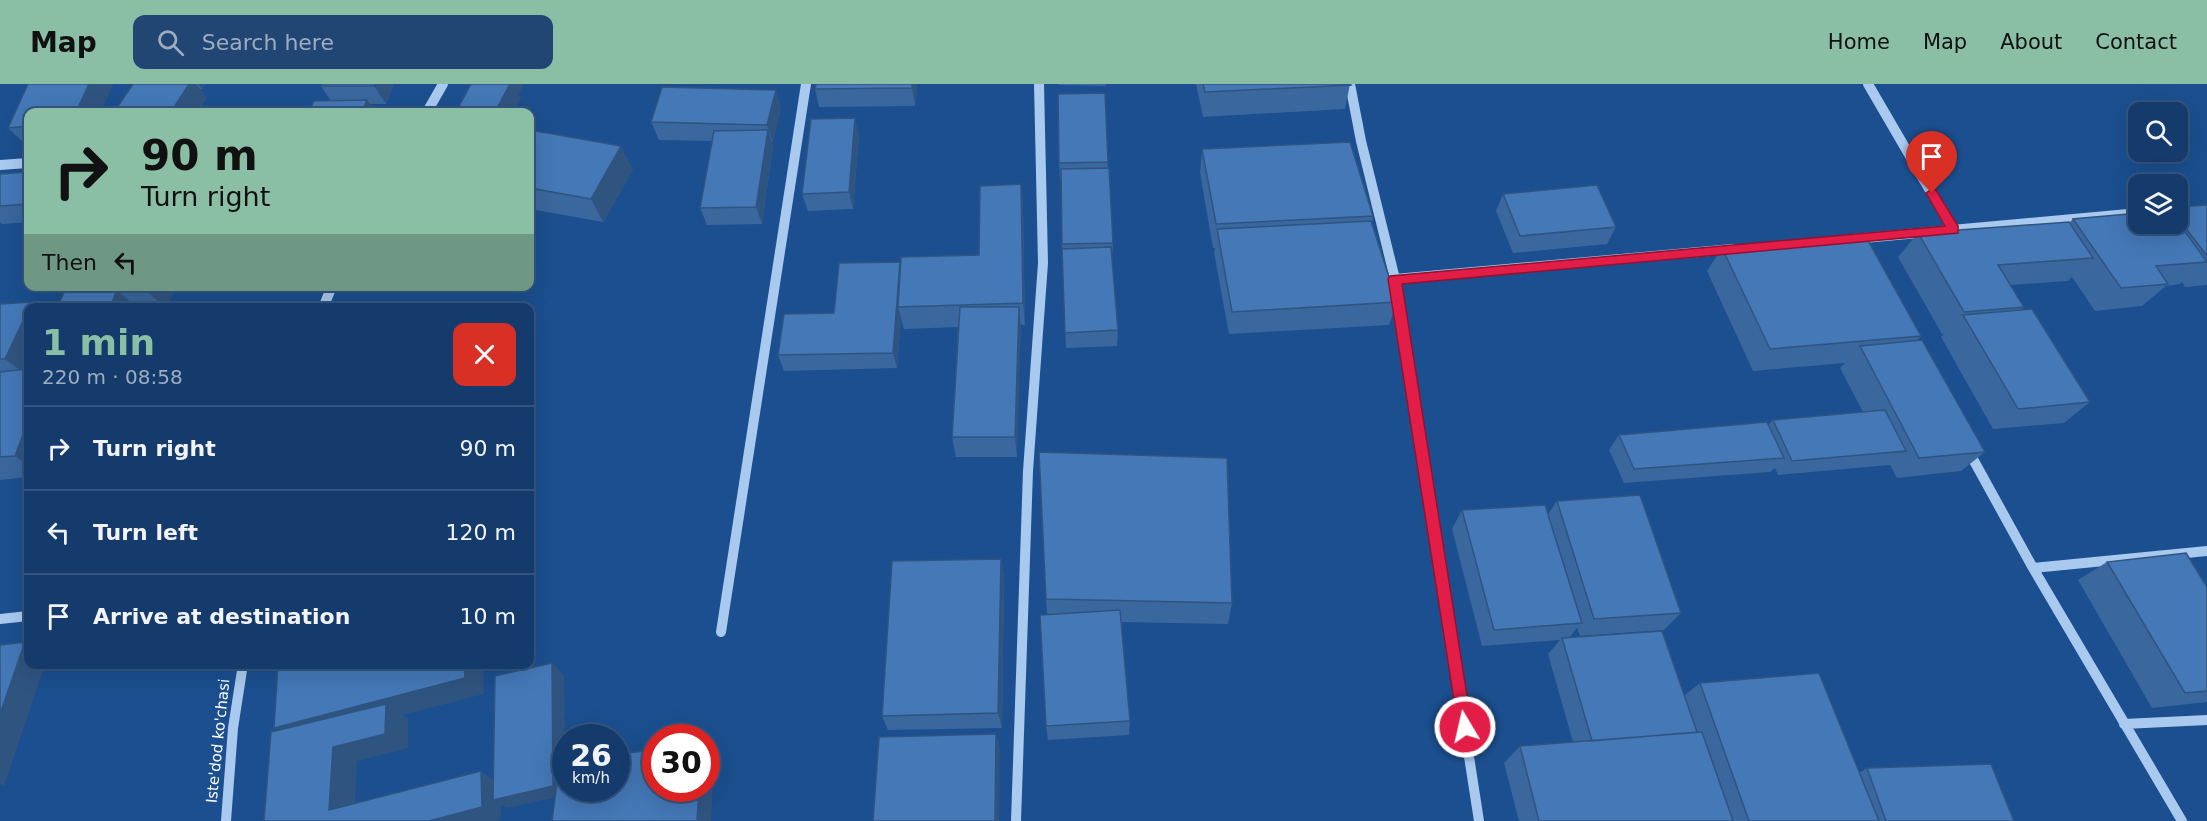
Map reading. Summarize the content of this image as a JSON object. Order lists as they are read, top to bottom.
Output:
{
  "streets": {
    "street": ["Iste'dod ko'chasi"]
  },
  "page": {
    "header": "Map",
    "search": "Search here",
    "nav": [
      "Home",
      "Map",
      "About",
      "Contact"
    ],
    "turn": ["90 m", "Turn right"],
    "then": "Then",
    "heading": ["1 min", "220 m · 08:58"],
    "list": [
      {
        "name": "Turn right",
        "value": "90 m"
      },
      {
        "name": "Turn left",
        "value": "120 m"
      },
      {
        "name": "Arrive at destination",
        "value": "10 m"
      }
    ],
    "speed": "26 km/h",
    "limit": "30"
  }
}
